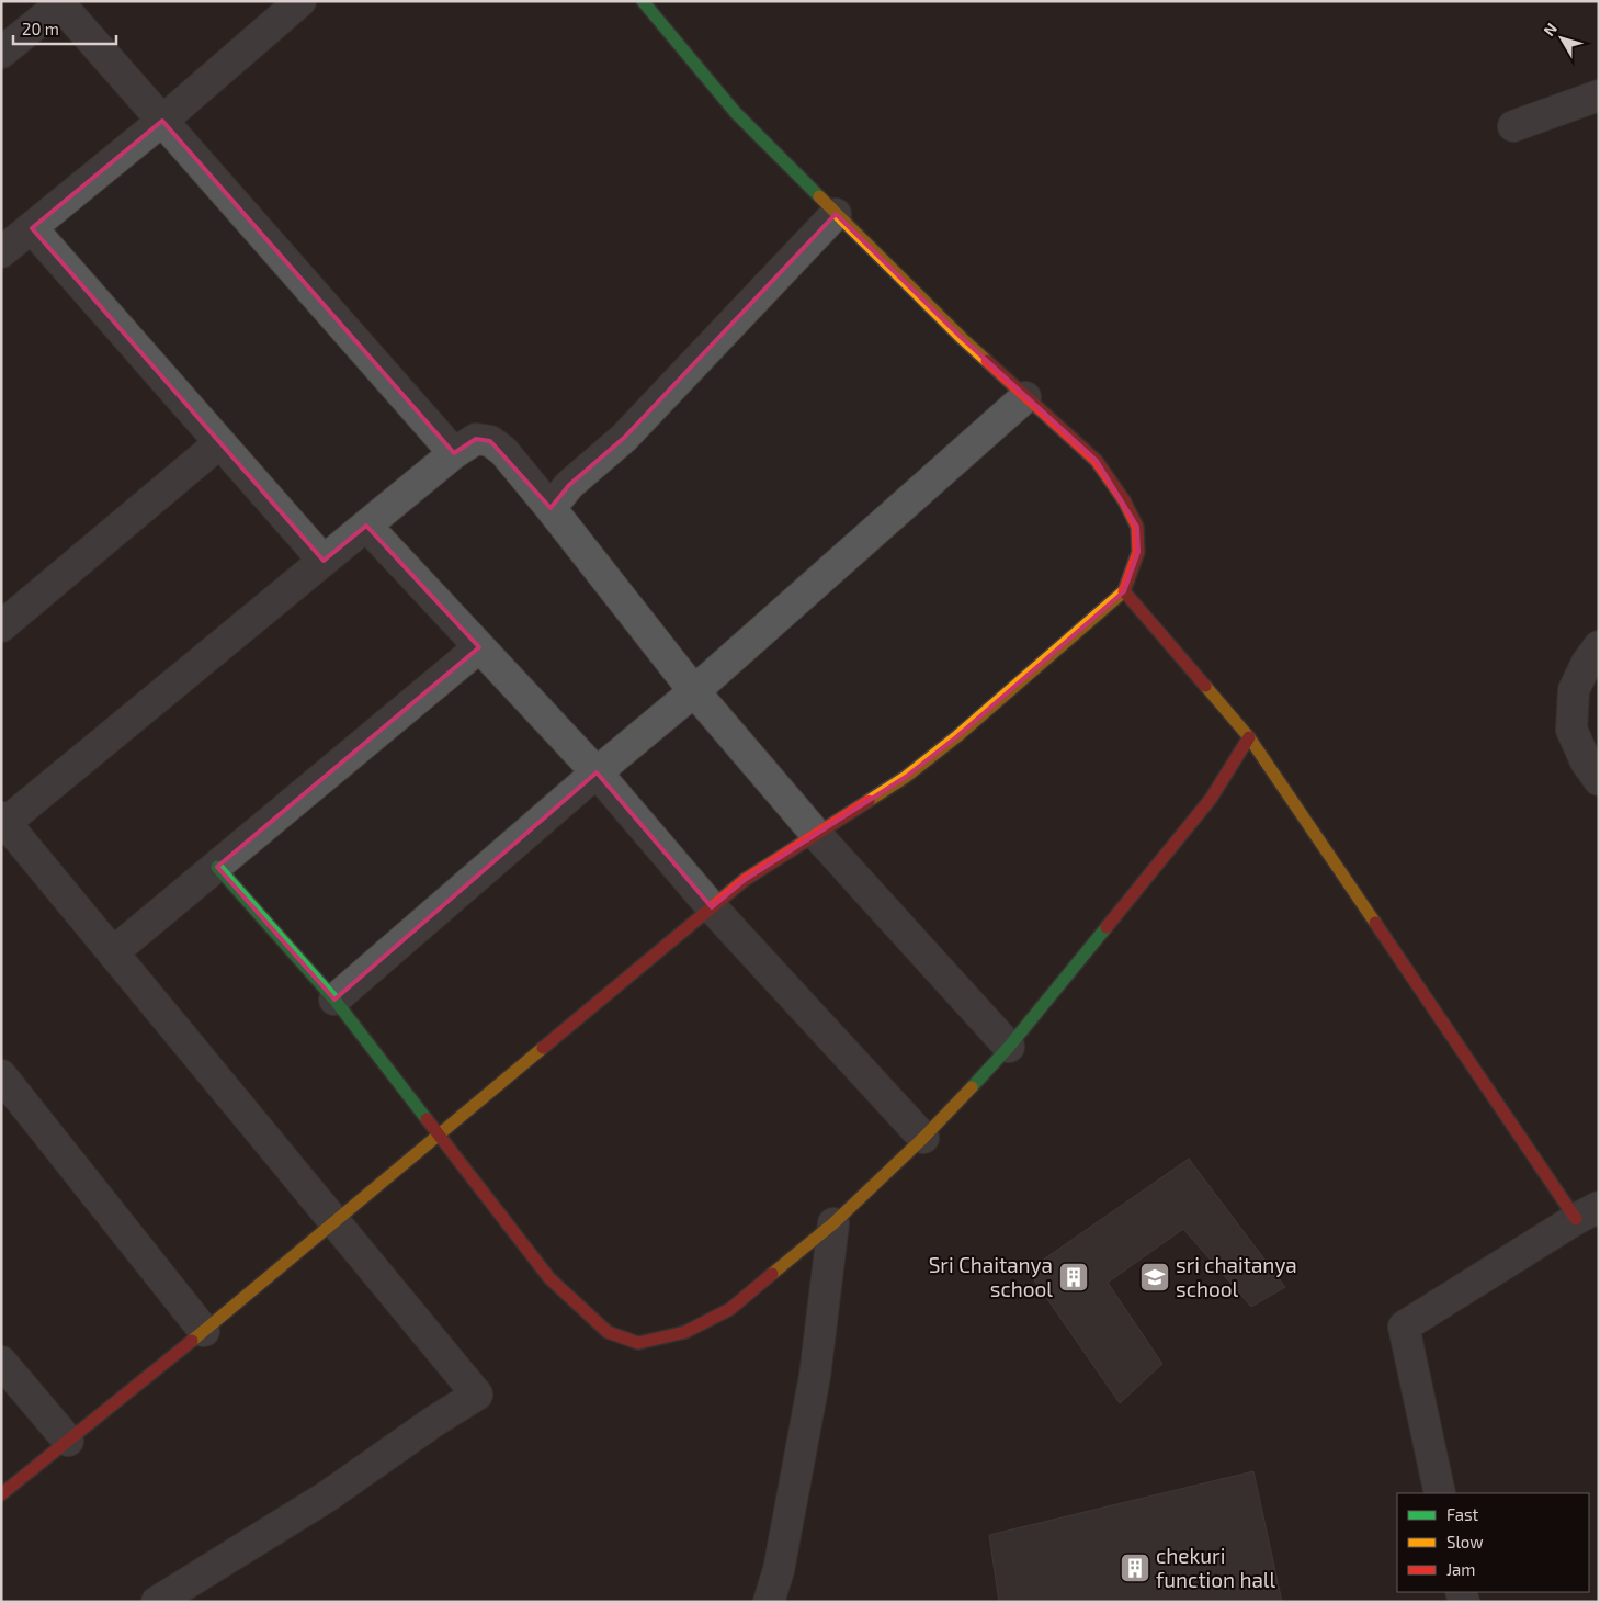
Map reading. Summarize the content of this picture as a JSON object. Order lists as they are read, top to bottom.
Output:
{
  "places": {
    "building": ["Sri Chaitanya school", "chekuri function hall"],
    "school or university": ["sri chaitanya school"]
  },
  "legend": ["Fast", "Slow", "Jam"],
  "scale_bar": "20 m",
  "north": "top left"
}
